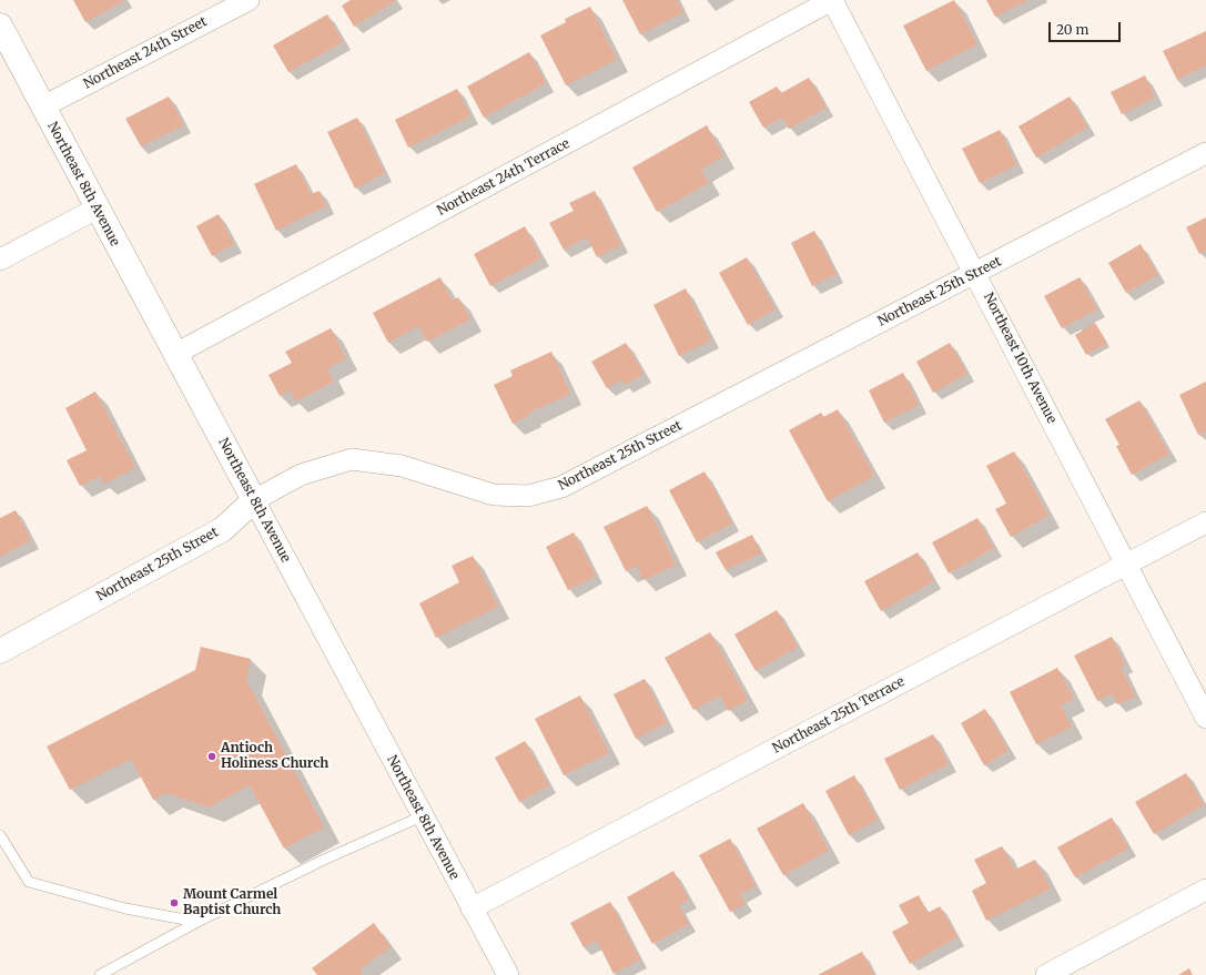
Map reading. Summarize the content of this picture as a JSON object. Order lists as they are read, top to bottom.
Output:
{
  "streets": {
    "street": [
      "Northeast 24th Street",
      "Northeast 24th Terrace",
      "Northeast 8th Avenue",
      "Northeast 25th Street",
      "Northeast 10th Avenue",
      "Northeast 25th Terrace"
    ]
  },
  "crossings": [
    ["Northeast 24th Street", "Northeast 8th Avenue"],
    ["Northeast 24th Terrace", "Northeast 8th Avenue"],
    ["Northeast 24th Terrace", "Northeast 10th Avenue"],
    ["Northeast 8th Avenue", "Northeast 25th Street"],
    ["Northeast 8th Avenue", "Northeast 25th Terrace"],
    ["Northeast 25th Street", "Northeast 10th Avenue"],
    ["Northeast 10th Avenue", "Northeast 25th Terrace"]
  ],
  "places": ["Antioch Holiness Church", "Mount Carmel Baptist Church"],
  "scale_bar": "20 m"
}
